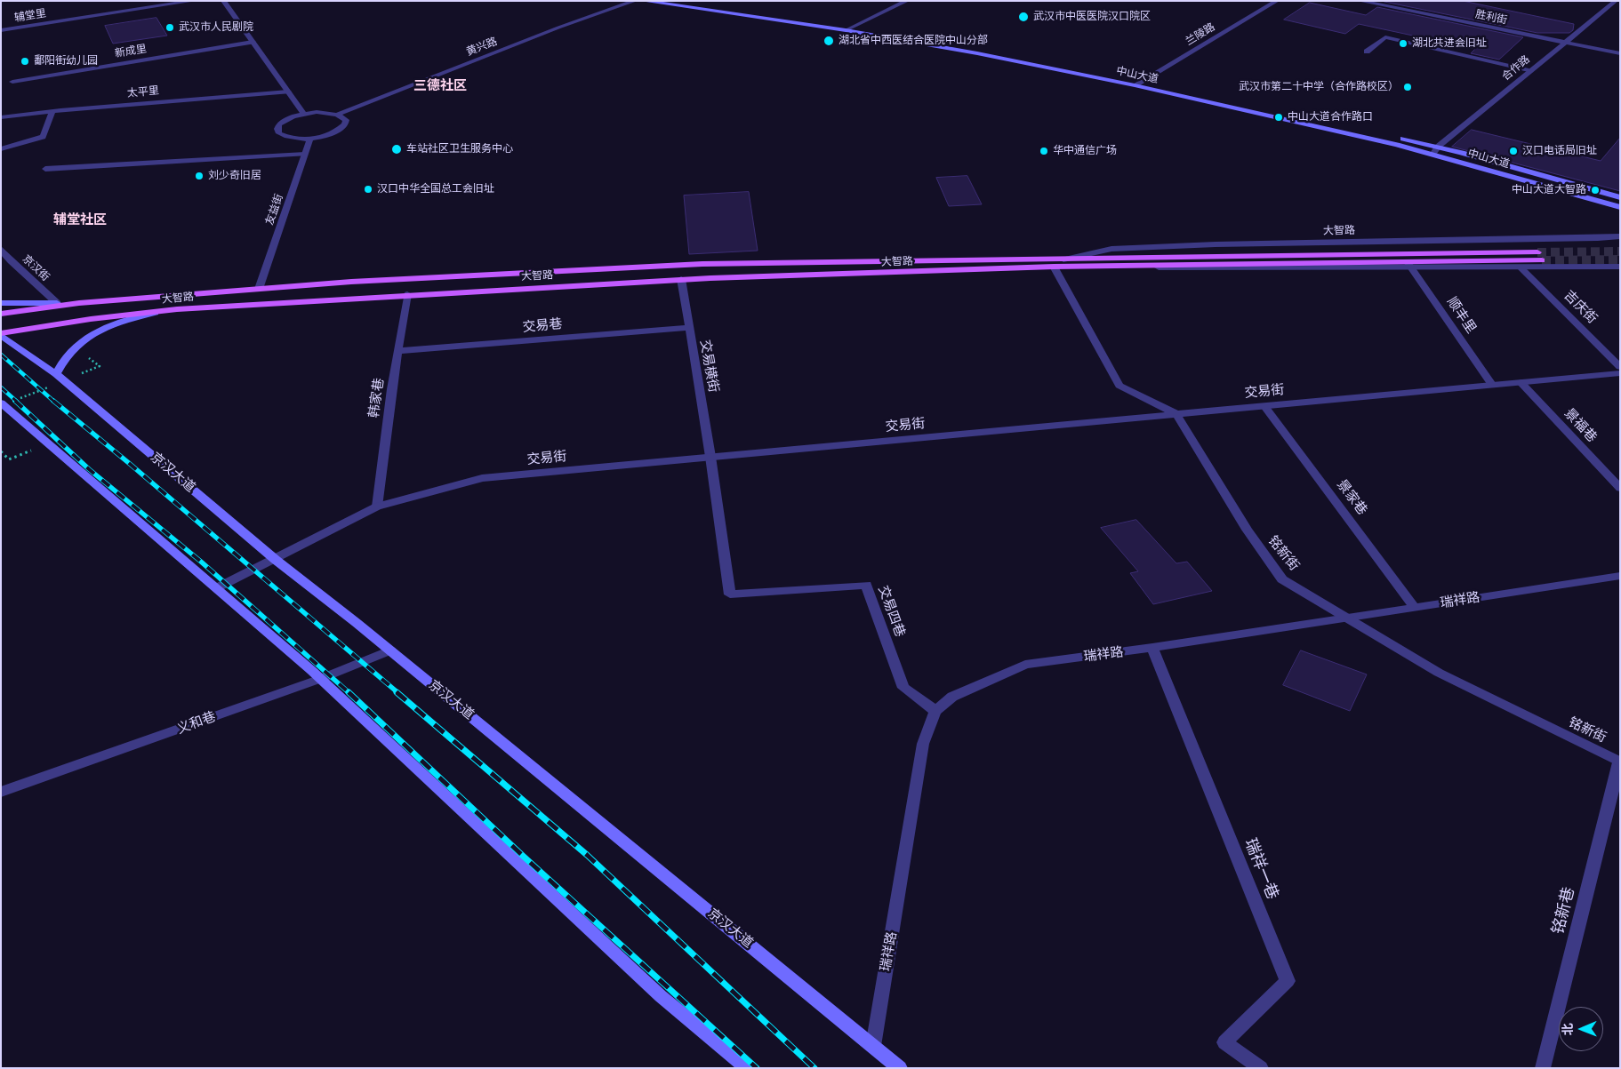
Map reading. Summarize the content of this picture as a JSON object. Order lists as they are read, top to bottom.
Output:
{
  "streets": {
    "main road": ["中山大道", "大智路", "京汉大道"],
    "street": [
      "辅堂里",
      "胜利街",
      "兰陵路",
      "黄兴路",
      "新成里",
      "合作路",
      "太平里",
      "友益街",
      "京汉街",
      "吉庆街",
      "顺丰里",
      "交易巷",
      "交易横街",
      "交易街",
      "韩家巷",
      "景福巷",
      "景家巷",
      "铭新街",
      "瑞祥路",
      "交易四巷",
      "义和巷",
      "瑞祥一巷",
      "铭新巷"
    ]
  },
  "crossings": [
    ["胜利街", "合作路"],
    ["兰陵路", "中山大道"],
    ["合作路", "中山大道"],
    ["友益街", "大智路"],
    ["大智路", "吉庆街"],
    ["大智路", "顺丰里"],
    ["大智路", "交易横街"],
    ["大智路", "韩家巷"],
    ["大智路", "京汉大道"],
    ["顺丰里", "交易街"],
    ["交易巷", "交易横街"],
    ["交易巷", "韩家巷"],
    ["交易横街", "交易街"],
    ["交易横街", "交易四巷"],
    ["交易街", "韩家巷"],
    ["交易街", "景福巷"],
    ["交易街", "京汉大道"],
    ["交易街", "景家巷"],
    ["交易街", "铭新街"],
    ["京汉大道", "瑞祥路"],
    ["京汉大道", "义和巷"],
    ["景家巷", "瑞祥路"],
    ["铭新街", "瑞祥路"],
    ["铭新街", "铭新巷"],
    ["瑞祥路", "交易四巷"],
    ["瑞祥路", "瑞祥一巷"]
  ],
  "districts": ["三德社区", "辅堂社区"],
  "places": [
    "武汉市中医医院汉口院区",
    "武汉市人民剧院",
    "湖北省中西医结合医院中山分部",
    "湖北共进会旧址",
    "鄱阳街幼儿园",
    "武汉市第二十中学（合作路校区）",
    "中山大道合作路口",
    "车站社区卫生服务中心",
    "华中通信广场",
    "汉口电话局旧址",
    "刘少奇旧居",
    "汉口中华全国总工会旧址",
    "中山大道大智路"
  ],
  "north": "left"
}
